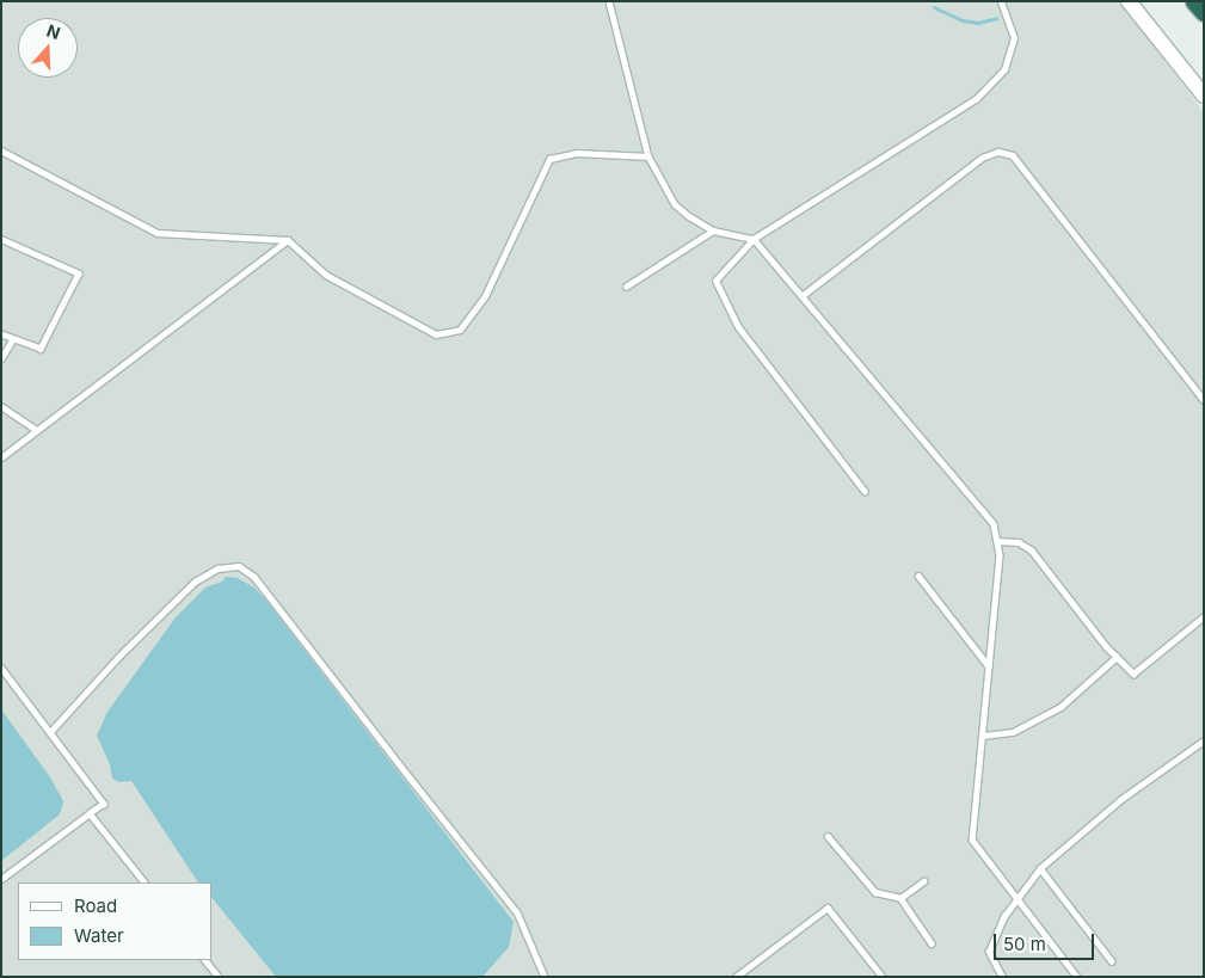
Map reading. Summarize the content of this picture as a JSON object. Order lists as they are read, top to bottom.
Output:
{
  "legend": ["Road", "Water"],
  "scale_bar": "50 m",
  "north": "top"
}
